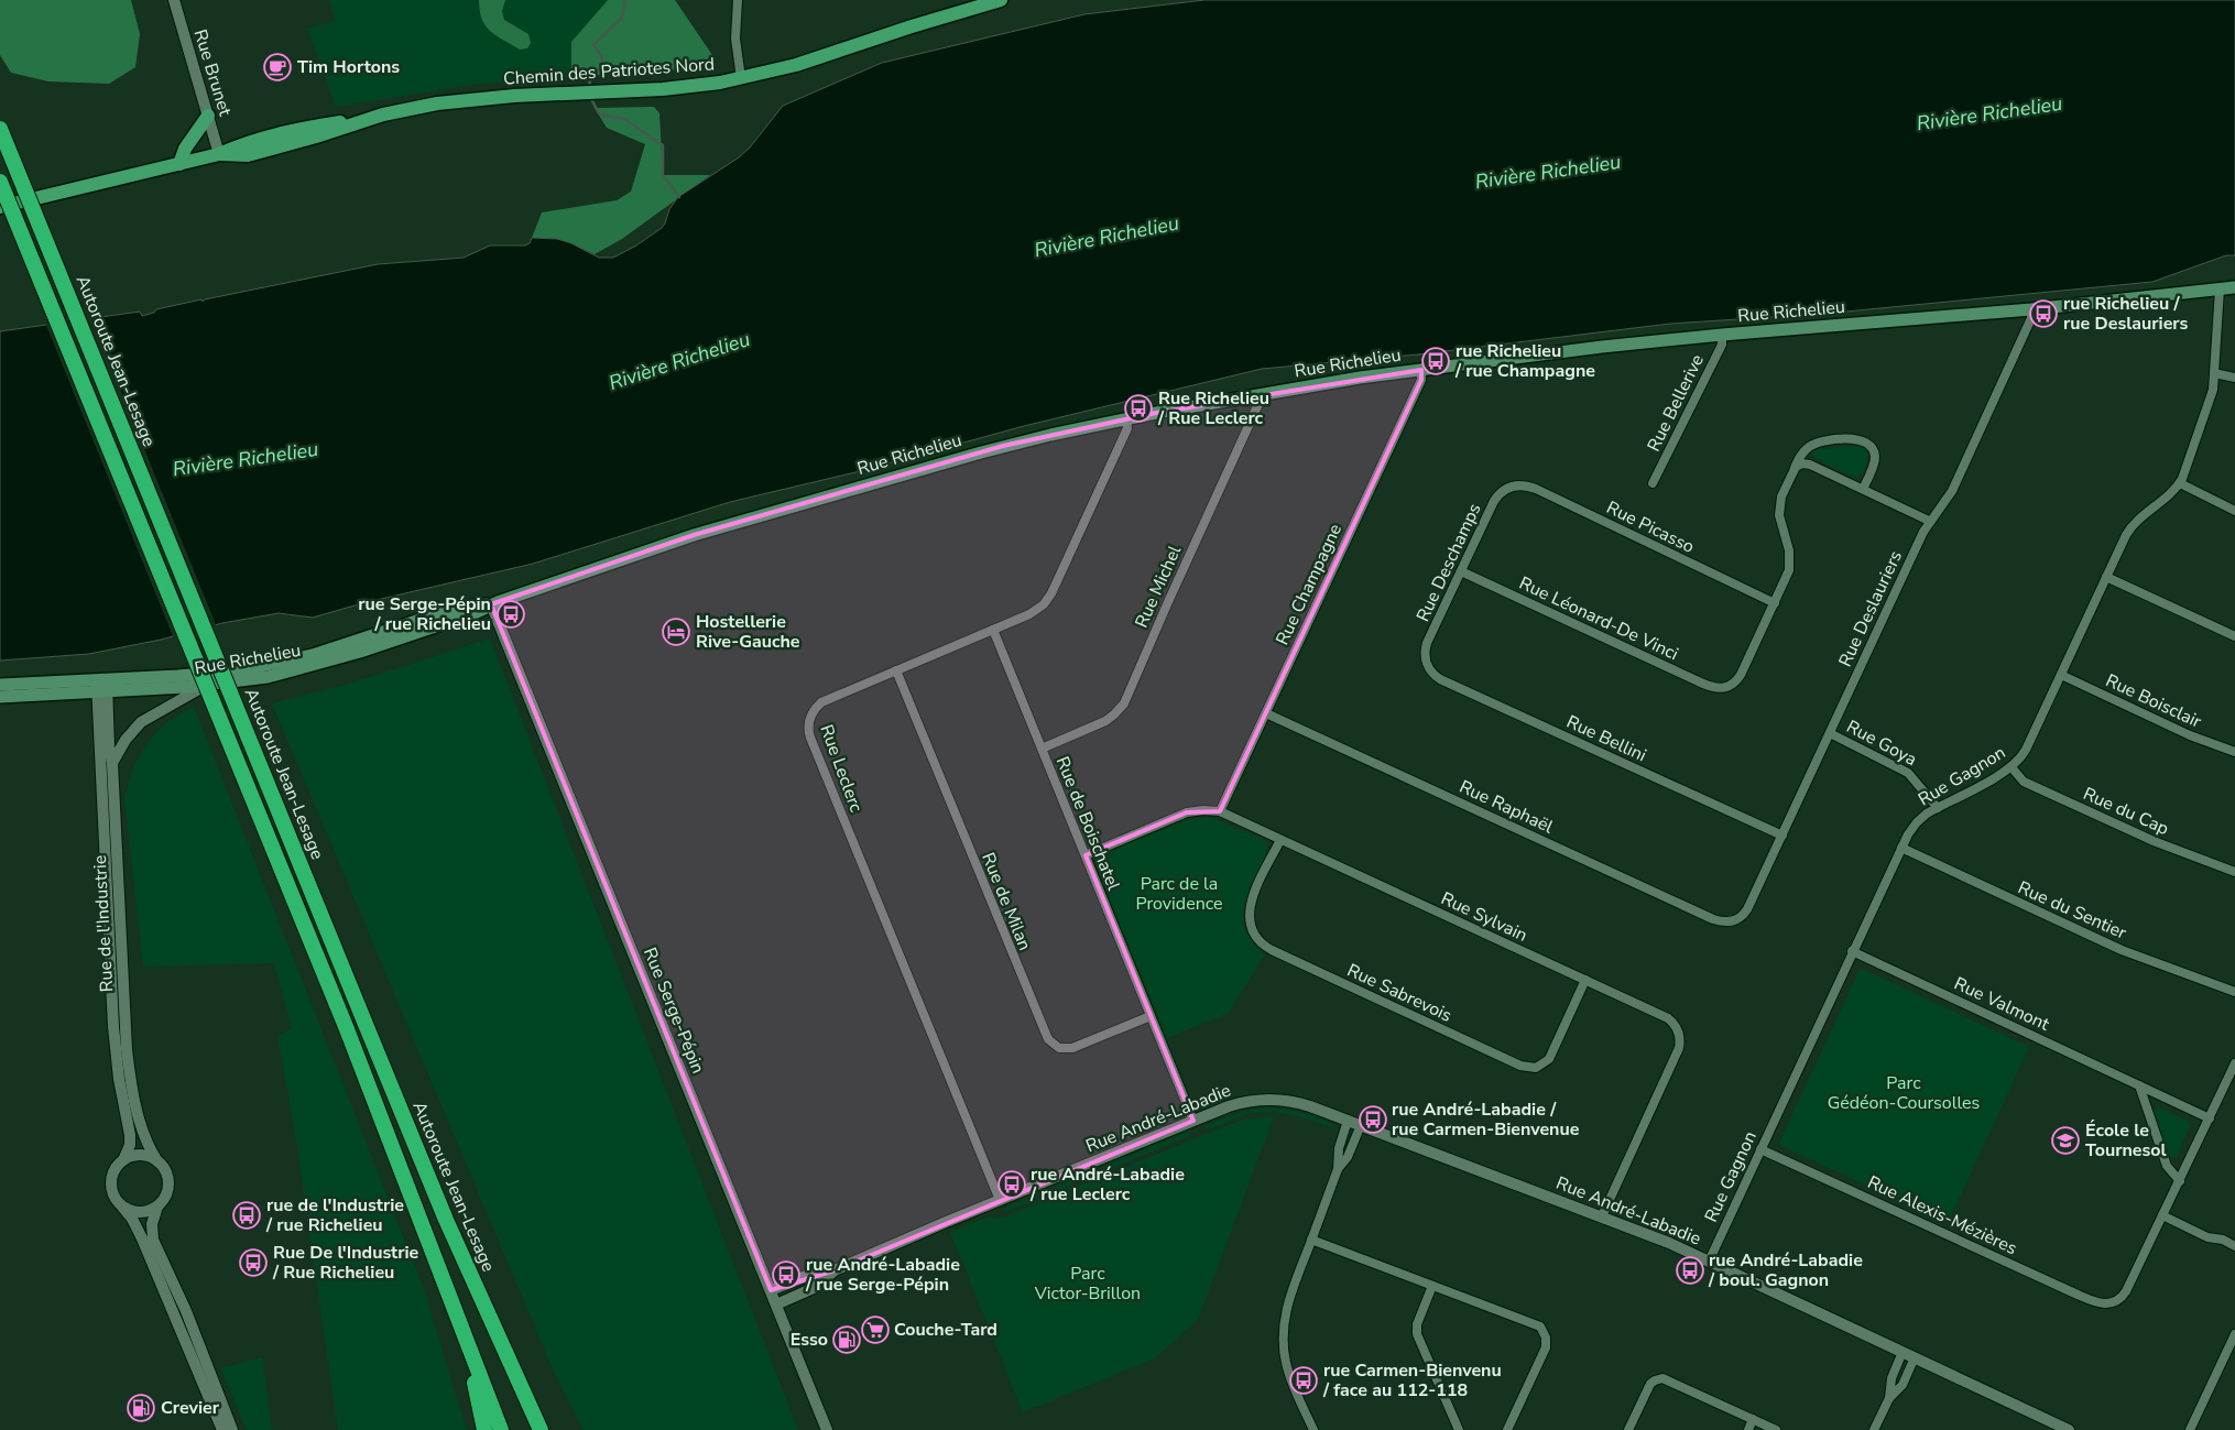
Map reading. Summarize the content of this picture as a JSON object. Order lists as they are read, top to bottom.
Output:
{
  "streets": {
    "highway": ["Autoroute Jean-Lesage"],
    "main road": ["Chemin des Patriotes Nord", "Rue Richelieu"],
    "street": [
      "Rue Brunet",
      "Rue Bellerive",
      "Rue Picasso",
      "Rue Deschamps",
      "Rue Champagne",
      "Rue Michel",
      "Rue Deslauriers",
      "Rue Léonard-De Vinci",
      "Rue Boisclair",
      "Rue Bellini",
      "Rue Goya",
      "Rue Leclerc",
      "Rue Gagnon",
      "Rue Raphaël",
      "Rue du Cap",
      "Rue de Boischatel",
      "Rue de Milan",
      "Rue du Sentier",
      "Rue Sylvain",
      "Rue de l'Industrie",
      "Rue Sabrevois",
      "Rue Valmont",
      "Rue Serge-Pépin",
      "Rue André-Labadie",
      "Rue Alexis-Mézières"
    ]
  },
  "crossings": [
    ["Chemin des Patriotes Nord", "Rue Brunet"],
    ["Rue Richelieu", "Rue Bellerive"],
    ["Rue Richelieu", "Rue Champagne"],
    ["Rue Richelieu", "Rue Michel"],
    ["Rue Richelieu", "Rue Deslauriers"],
    ["Rue Richelieu", "Rue Leclerc"],
    ["Rue Richelieu", "Rue Gagnon"],
    ["Rue Richelieu", "Rue de l'Industrie"],
    ["Rue Richelieu", "Rue Serge-Pépin"],
    ["Rue Picasso", "Rue Deschamps"],
    ["Rue Picasso", "Rue Léonard-De Vinci"],
    ["Rue Deschamps", "Rue Léonard-De Vinci"],
    ["Rue Deschamps", "Rue Bellini"],
    ["Rue Champagne", "Rue Raphaël"],
    ["Rue Champagne", "Rue Sylvain"],
    ["Rue Michel", "Rue de Boischatel"],
    ["Rue Deslauriers", "Rue Bellini"],
    ["Rue Deslauriers", "Rue Goya"],
    ["Rue Deslauriers", "Rue Raphaël"],
    ["Rue Boisclair", "Rue Gagnon"],
    ["Rue Goya", "Rue Gagnon"],
    ["Rue Leclerc", "Rue de Boischatel"],
    ["Rue Leclerc", "Rue de Milan"],
    ["Rue Leclerc", "Rue André-Labadie"],
    ["Rue Gagnon", "Rue du Cap"],
    ["Rue Gagnon", "Rue du Sentier"],
    ["Rue Gagnon", "Rue Valmont"],
    ["Rue Gagnon", "Rue André-Labadie"],
    ["Rue Gagnon", "Rue Alexis-Mézières"],
    ["Rue de Boischatel", "Rue de Milan"],
    ["Rue de Boischatel", "Rue Sylvain"],
    ["Rue de Boischatel", "Rue André-Labadie"],
    ["Rue Sylvain", "Rue Sabrevois"],
    ["Rue Sylvain", "Rue André-Labadie"],
    ["Rue Serge-Pépin", "Rue André-Labadie"]
  ],
  "water": ["Rivière Richelieu"],
  "parks": ["Parc de la Providence", "Parc Gédéon-Coursolles", "Parc Victor-Brillon"],
  "places": {
    "cafe": ["Tim Hortons"],
    "bus stop": [
      "rue Richelieu / rue Deslauriers",
      "rue Richelieu / rue Champagne",
      "Rue Richelieu / Rue Leclerc",
      "rue Serge-Pépin / rue Richelieu",
      "rue André-Labadie / rue Carmen-Bienvenue",
      "rue André-Labadie / rue Leclerc",
      "rue de l'Industrie / rue Richelieu",
      "Rue De l'Industrie / Rue Richelieu",
      "rue André-Labadie / boul. Gagnon",
      "rue André-Labadie / rue Serge-Pépin",
      "rue Carmen-Bienvenu / face au 112-118"
    ],
    "hotel": ["Hostellerie Rive-Gauche"],
    "school or university": ["École le Tournesol"],
    "supermarket": ["Couche-Tard"],
    "fuel station": ["Esso", "Crevier"]
  }
}
